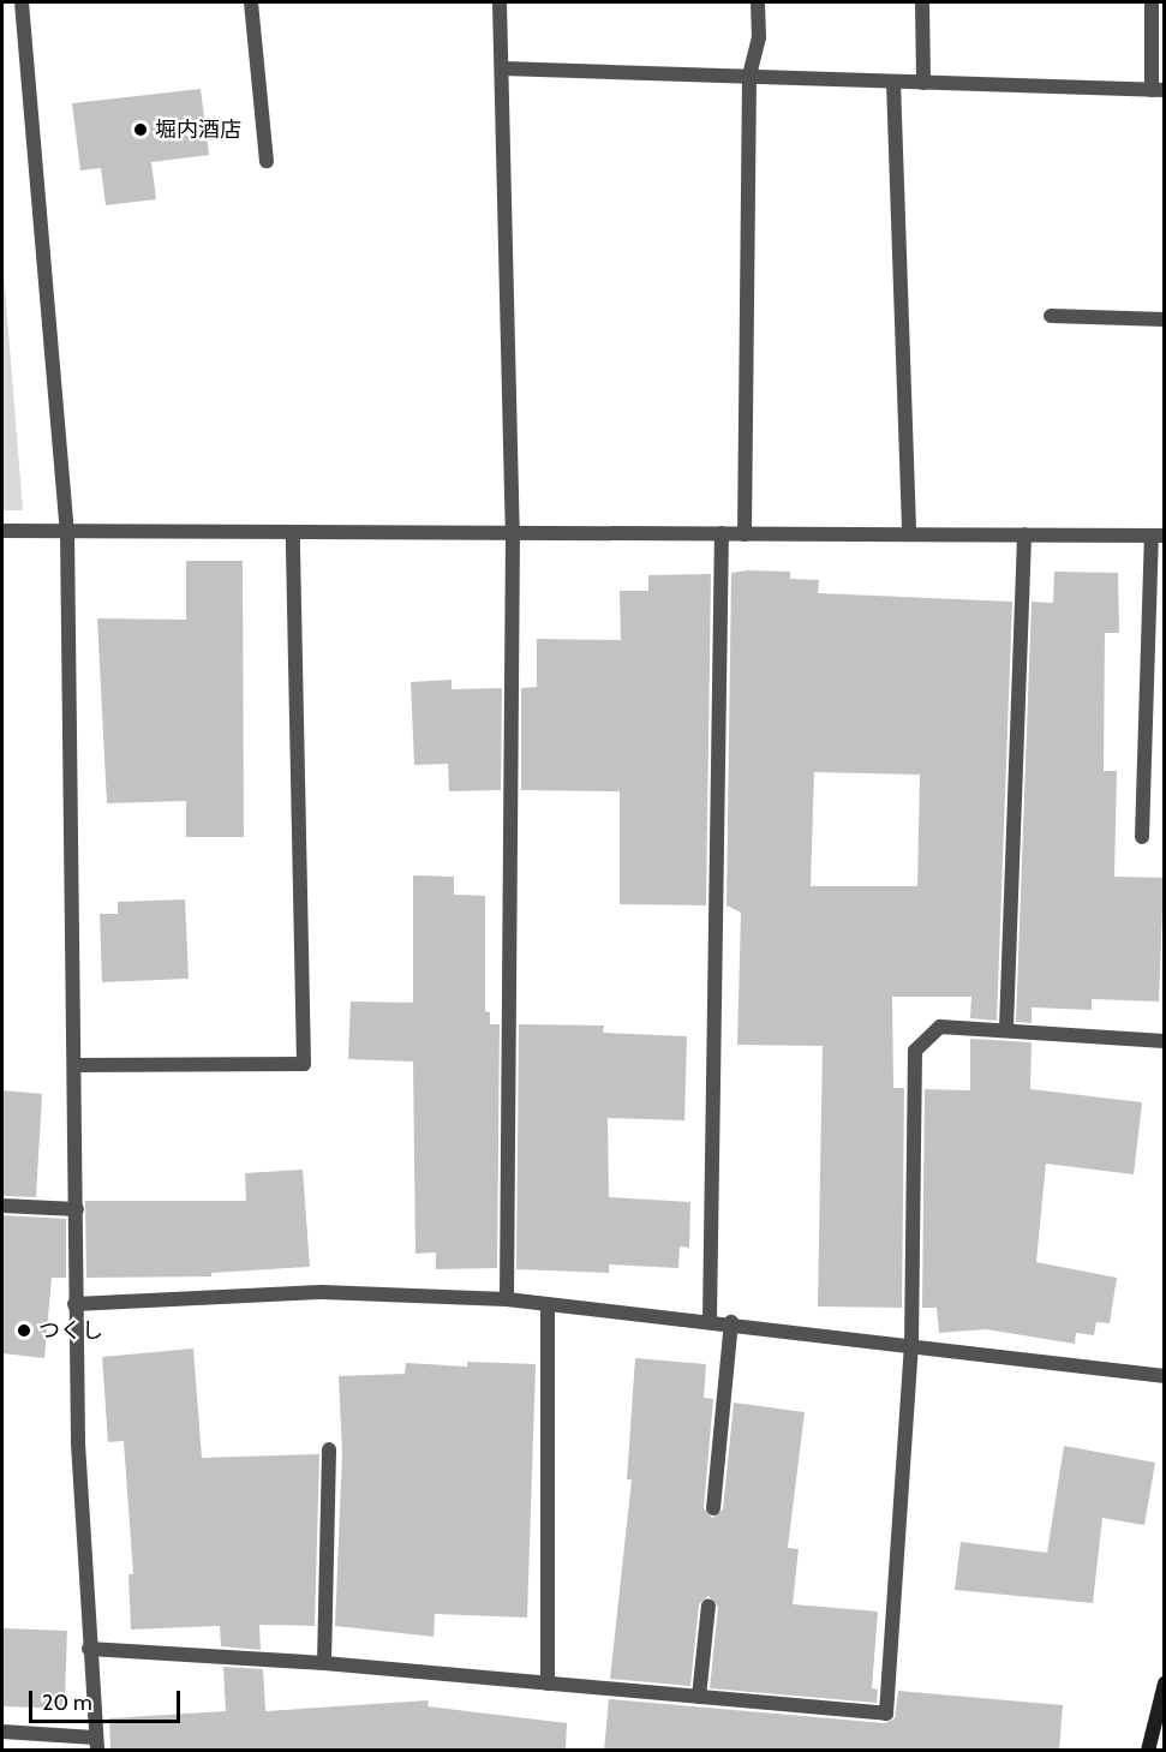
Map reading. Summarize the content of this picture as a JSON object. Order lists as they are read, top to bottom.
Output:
{
  "places": ["堀内酒店", "つくし"],
  "scale_bar": "20 m"
}
